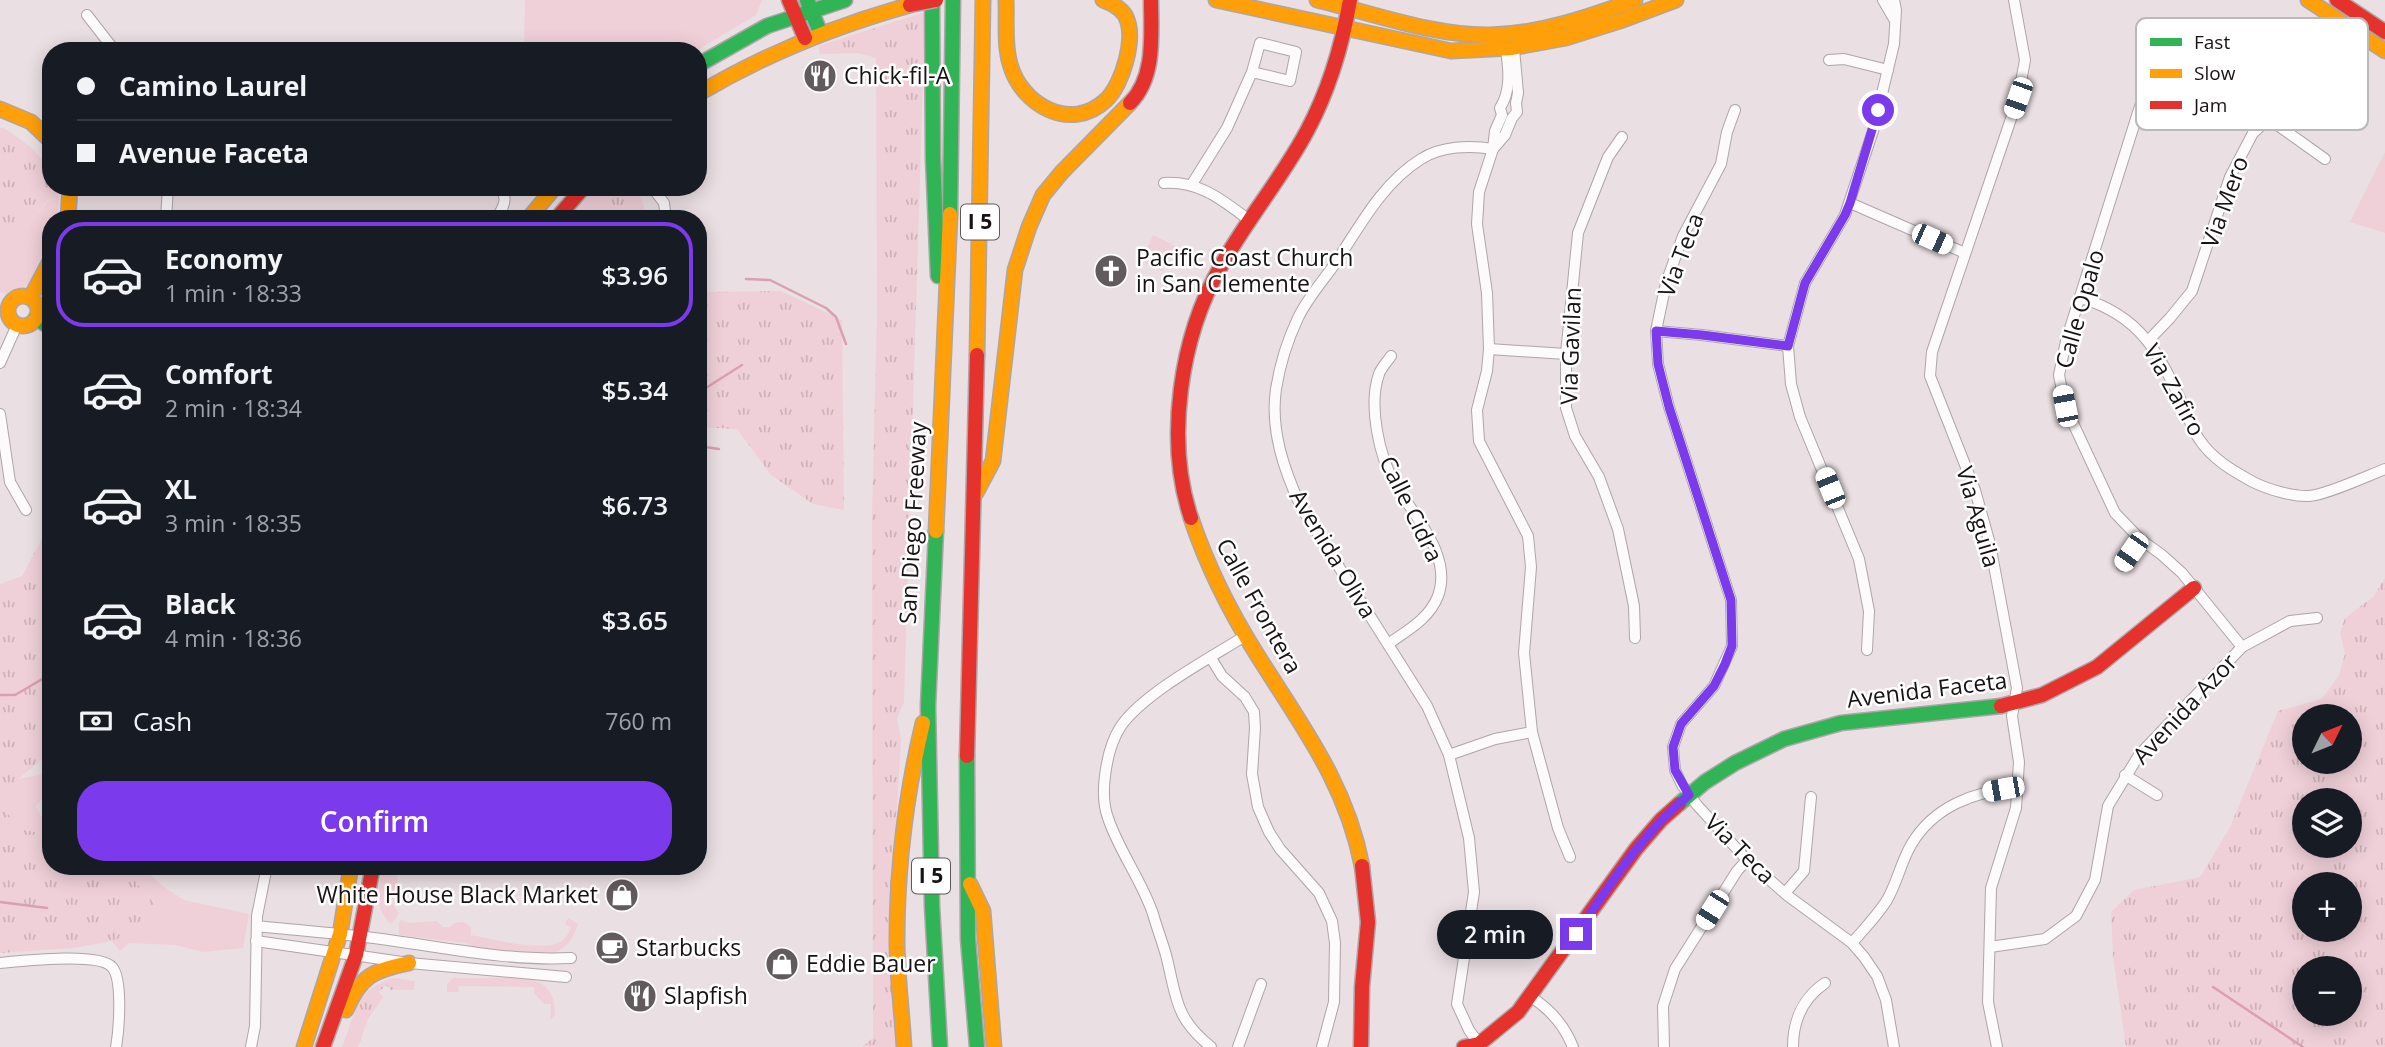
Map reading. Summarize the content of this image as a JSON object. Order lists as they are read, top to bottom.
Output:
{
  "streets": {
    "main road": [
      "I 5",
      "San Diego Freeway",
      "Calle Frontera",
      "Avenida Faceta"
    ],
    "street": [
      "Via Mero",
      "Via Teca",
      "Calle Opalo",
      "Via Gavilan",
      "Via Zafiro",
      "Calle Cidra",
      "Via Aguila",
      "Avenida Oliva",
      "Avenida Azor"
    ]
  },
  "crossings": [
    ["Via Mero", "Via Zafiro"],
    ["Via Teca", "Avenida Faceta"],
    ["Calle Opalo", "Via Zafiro"],
    ["Calle Opalo", "Avenida Faceta"],
    ["Calle Opalo", "Avenida Azor"],
    ["Calle Cidra", "Avenida Oliva"],
    ["Via Aguila", "Avenida Faceta"],
    ["Via Aguila", "Avenida Azor"]
  ],
  "places": {
    "restaurant": ["Chick-fil-A", "Slapfish"],
    "church": ["Pacific Coast Church in San Clemente"],
    "shop": ["White House Black Market", "Eddie Bauer"],
    "cafe": ["Starbucks"]
  },
  "legend": ["Fast", "Slow", "Jam"],
  "north": "top right",
  "page": {
    "banner": ["Camino Laurel", "Avenue Faceta"],
    "list": [
      {
        "name": "Economy",
        "note": "1 min · 18:33",
        "value": "$3.96"
      },
      {
        "name": "Comfort",
        "note": "2 min · 18:34",
        "value": "$5.34"
      },
      {
        "name": "XL",
        "note": "3 min · 18:35",
        "value": "$6.73"
      },
      {
        "name": "Black",
        "note": "4 min · 18:36",
        "value": "$3.65"
      }
    ],
    "pay": ["Cash", "760 m"],
    "map_buttons": ["+", "−"],
    "buttons": "Confirm",
    "bubble": "2 min"
  }
}
